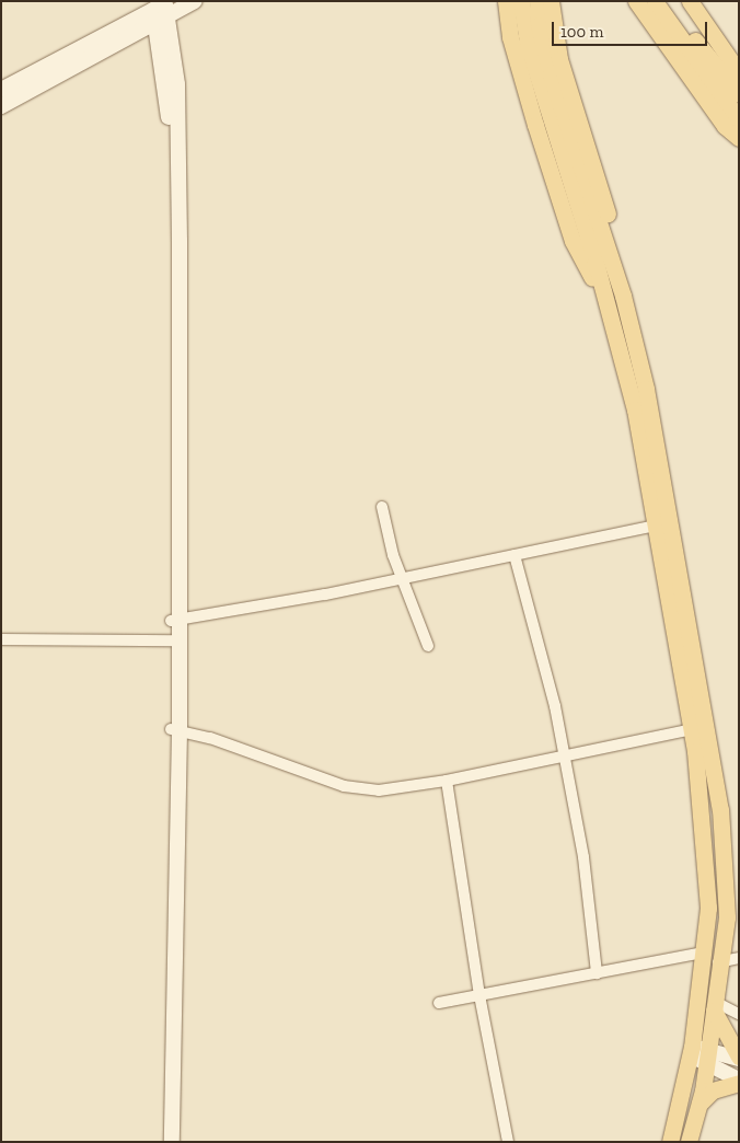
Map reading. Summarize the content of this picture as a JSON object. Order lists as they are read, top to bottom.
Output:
{
  "scale_bar": "100 m"
}
